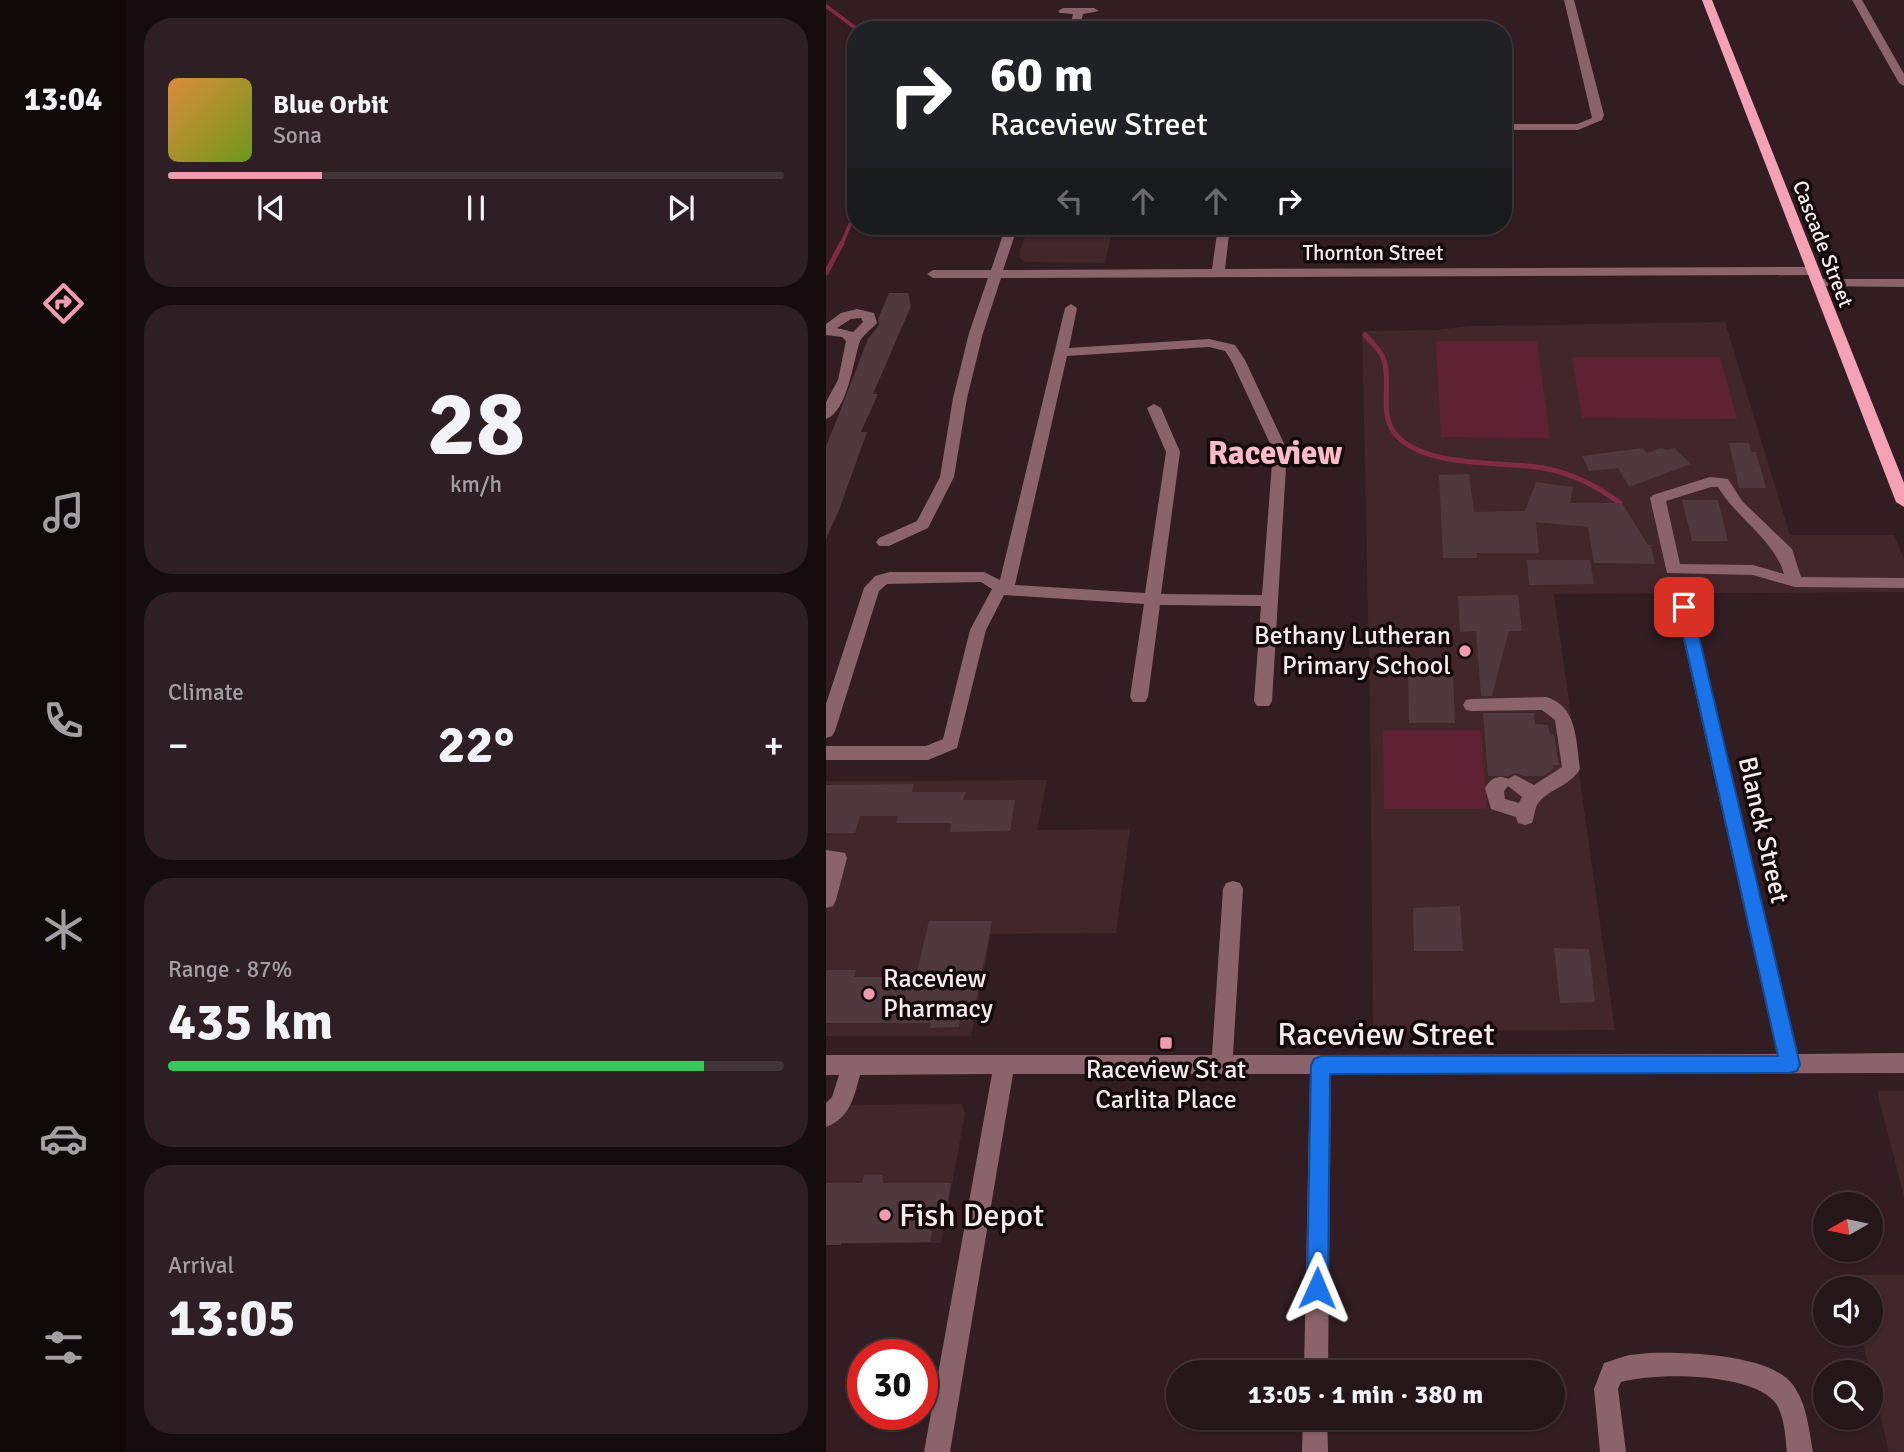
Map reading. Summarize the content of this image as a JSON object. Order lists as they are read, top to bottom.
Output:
{
  "streets": {
    "main road": ["Cascade Street"],
    "street": ["Thornton Street", "Blanck Street", "Raceview Street"]
  },
  "crossings": [
    ["Cascade Street", "Thornton Street"],
    ["Blanck Street", "Raceview Street"]
  ],
  "districts": ["Raceview"],
  "places": {
    "other": ["Bethany Lutheran Primary School", "Raceview Pharmacy", "Fish Depot"],
    "transit": ["Raceview St at Carlita Place"]
  },
  "north": "left",
  "page": {
    "tabs": "13:04",
    "turn": ["60 m", "Raceview Street"],
    "song": ["Blue Orbit", "Sona"],
    "tile": [
      ["28", "km/h"],
      "Climate",
      ["Range · 87%", "435 km"],
      ["Arrival", "13:05"]
    ],
    "heat": ["−", "22°", "+"],
    "limit": "30",
    "trip": "13:05 · 1 min · 380 m"
  }
}
